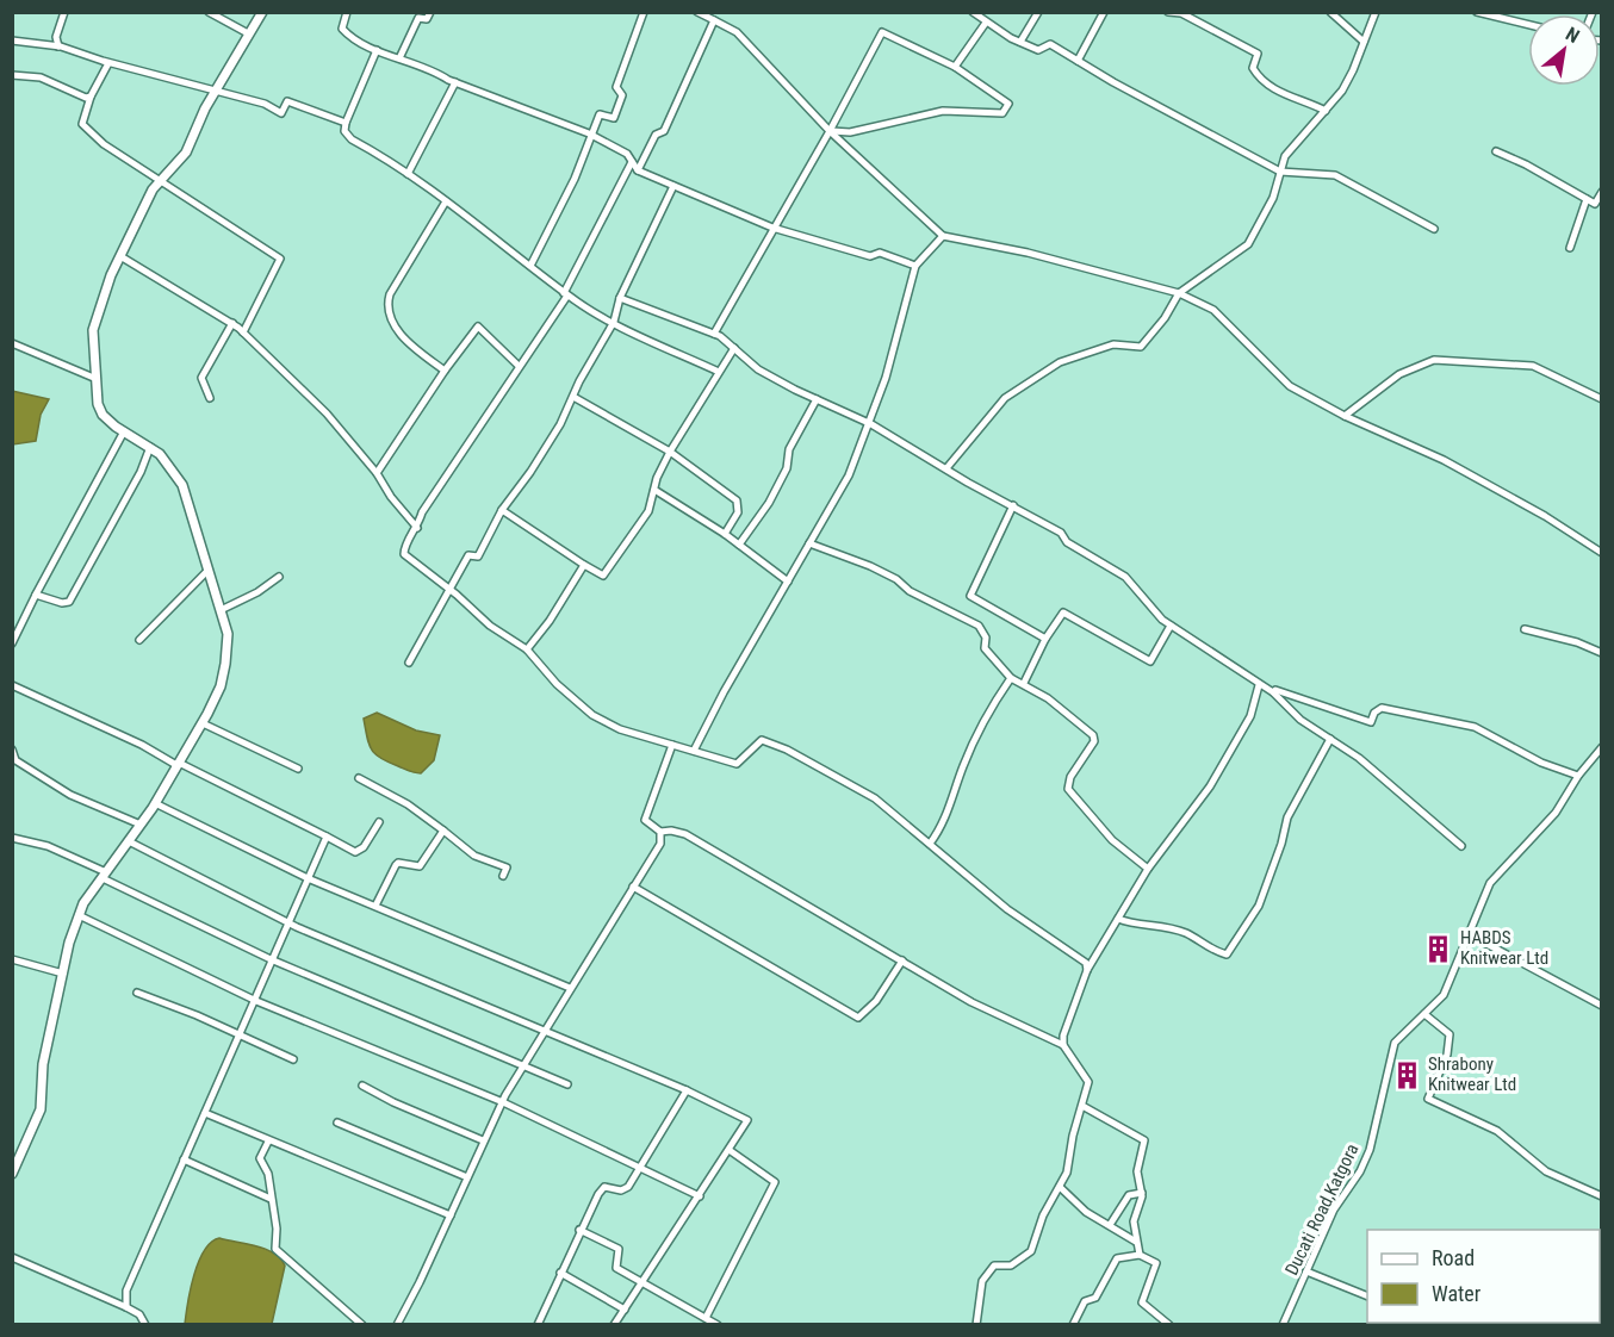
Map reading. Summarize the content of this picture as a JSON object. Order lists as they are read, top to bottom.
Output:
{
  "streets": {
    "street": ["Ducati Road,Katgora"]
  },
  "places": {
    "building": ["HABDS Knitwear Ltd", "Shrabony Knitwear Ltd"]
  },
  "legend": ["Road", "Water"],
  "north": "top right"
}
